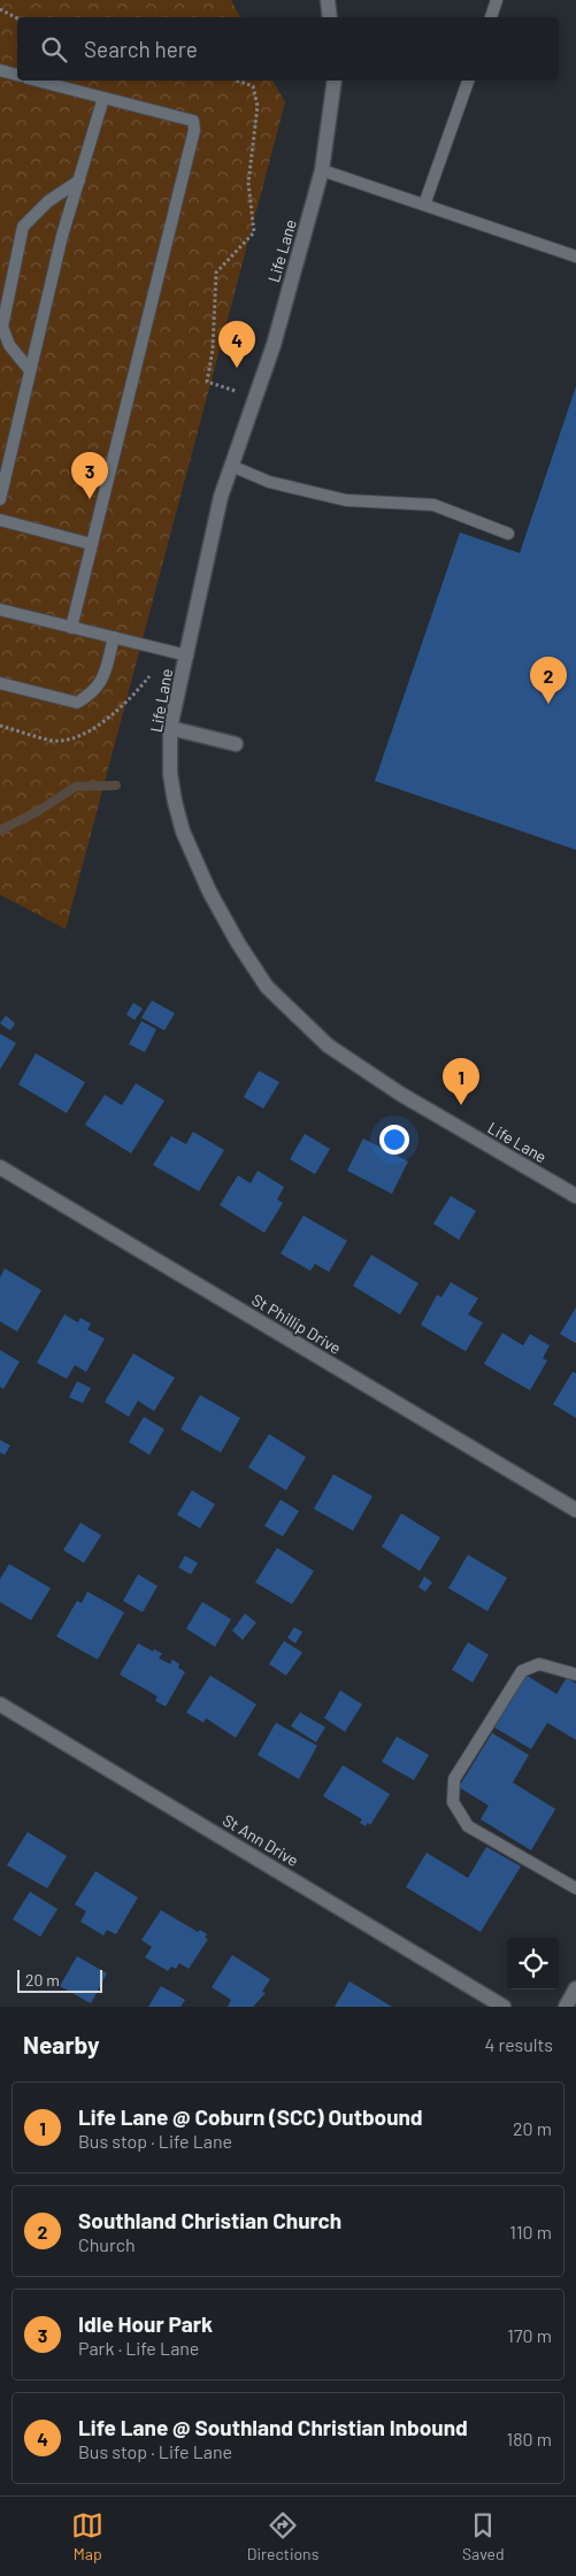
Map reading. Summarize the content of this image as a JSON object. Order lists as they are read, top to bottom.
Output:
{
  "streets": {
    "street": ["Life Lane", "St Phillip Drive", "St Ann Drive"]
  },
  "scale_bar": "20 m",
  "page": {
    "search": "Search here",
    "pins": [
      "4",
      "3",
      "2",
      "1"
    ],
    "scale": "20 m",
    "heading": ["Nearby", "4 results"],
    "list": [
      {
        "mark": "1",
        "name": "Life Lane @ Coburn (SCC) Outbound",
        "note": "Bus stop · Life Lane",
        "value": "20 m"
      },
      {
        "mark": "2",
        "name": "Southland Christian Church",
        "note": "Church",
        "value": "110 m"
      },
      {
        "mark": "3",
        "name": "Idle Hour Park",
        "note": "Park · Life Lane",
        "value": "170 m"
      },
      {
        "mark": "4",
        "name": "Life Lane @ Southland Christian Inbound",
        "note": "Bus stop · Life Lane",
        "value": "180 m"
      }
    ],
    "nav": ["Map", "Directions", "Saved"]
  }
}
